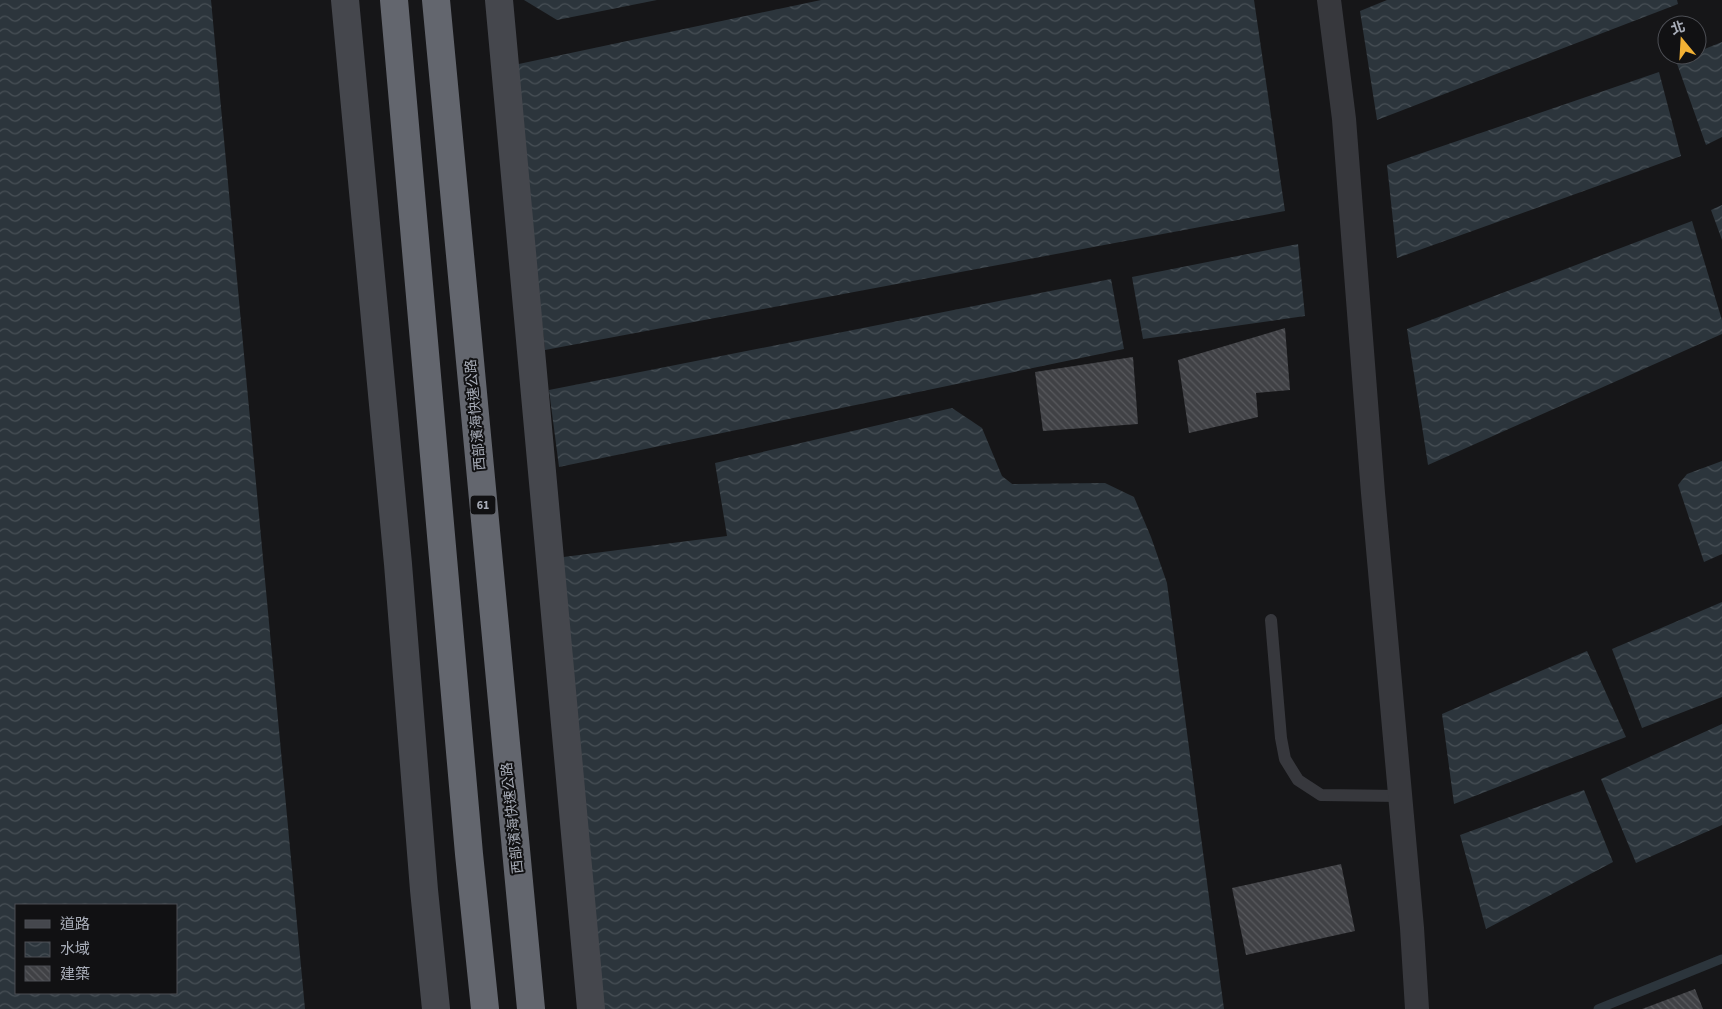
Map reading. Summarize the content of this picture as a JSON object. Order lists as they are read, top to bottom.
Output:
{
  "streets": {
    "highway": ["西部濱海快速公路", "61"]
  },
  "legend": ["道路", "水域", "建築"],
  "north": "top"
}
